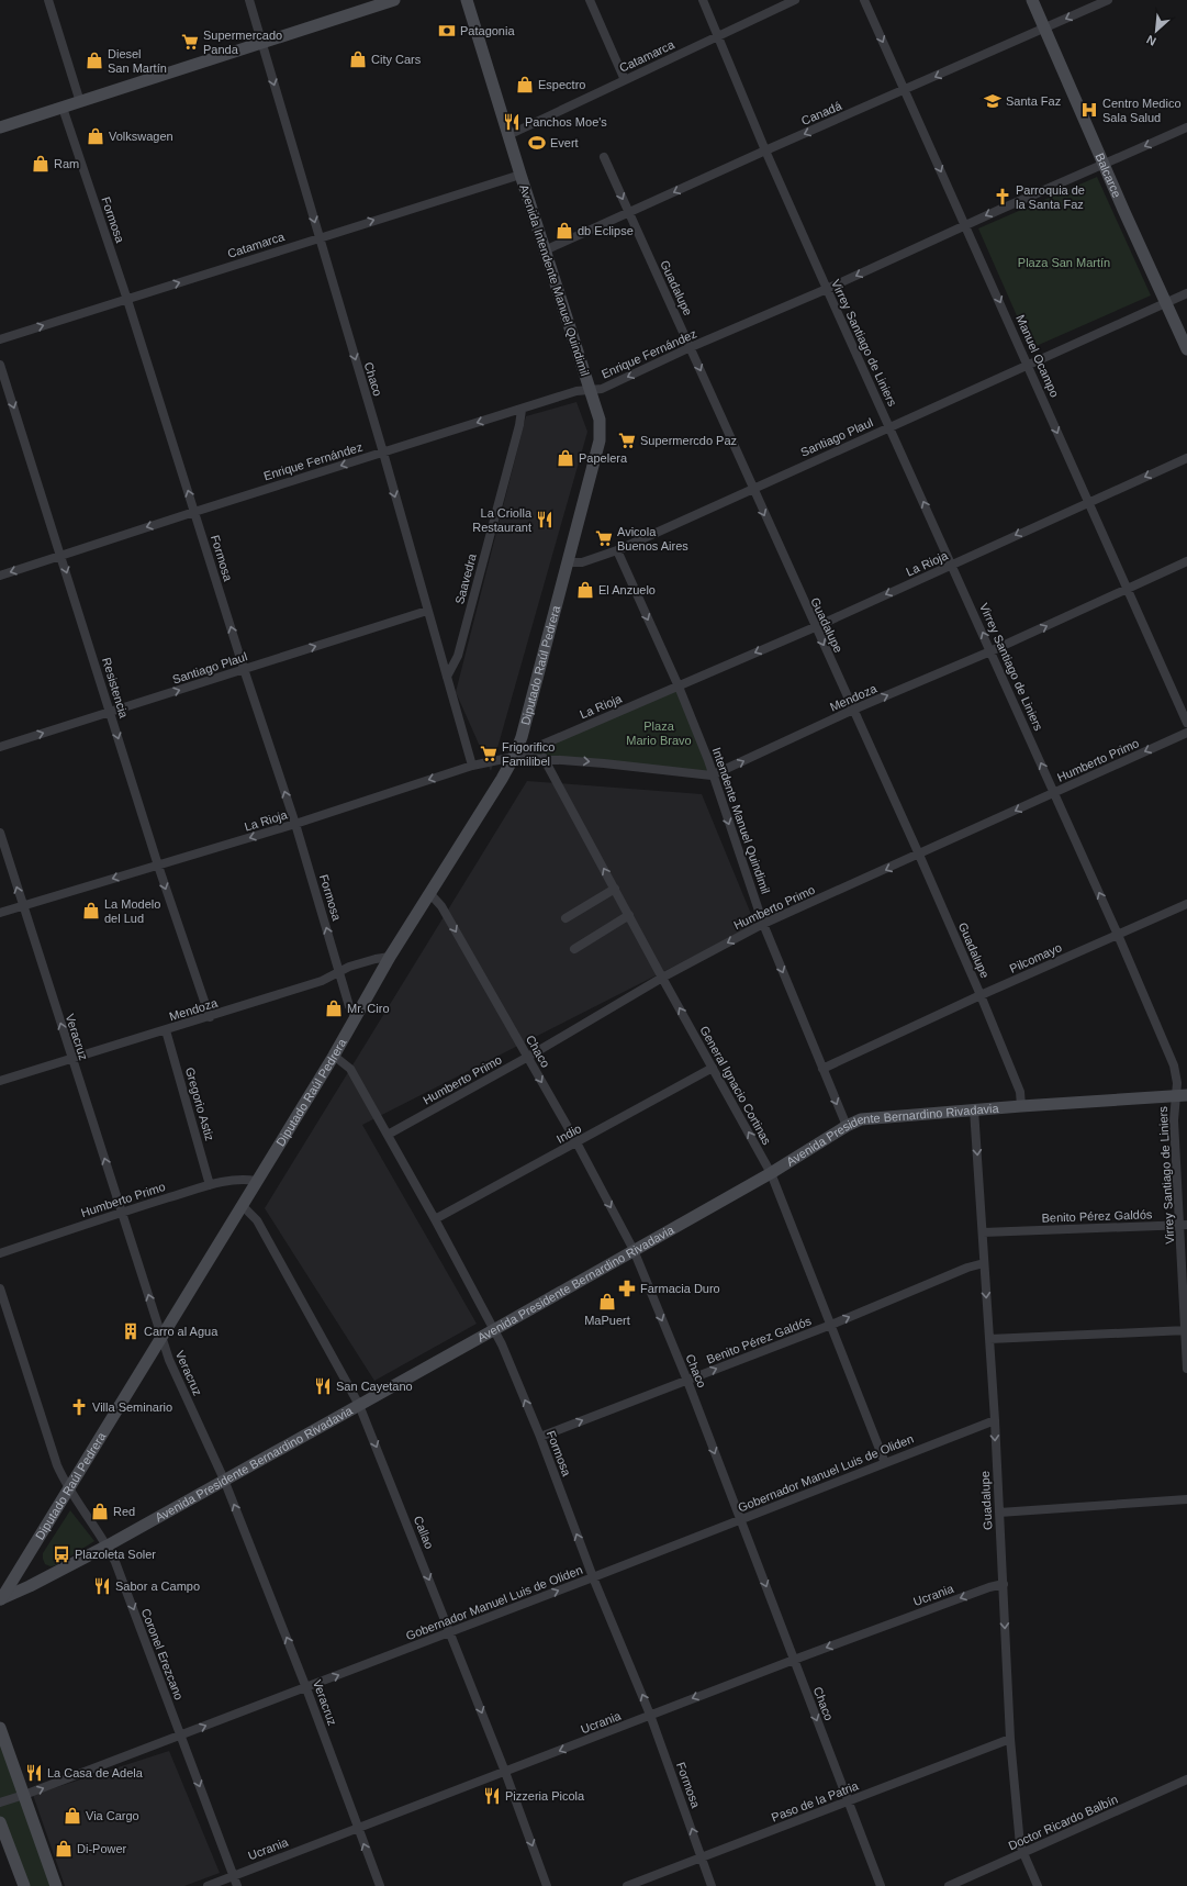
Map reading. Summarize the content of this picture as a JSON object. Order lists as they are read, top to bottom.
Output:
{
  "streets": {
    "street": [
      "Catamarca",
      "Canadá",
      "Balcarce",
      "Formosa",
      "Avenida Intendente Manuel Quindimil",
      "Guadalupe",
      "Virrey Santiago de Liniers",
      "Enrique Fernández",
      "Manuel Ocampo",
      "Chaco",
      "Santiago Plaul",
      "La Rioja",
      "Saavedra",
      "Diputado Raúl Pedrera",
      "Resistencia",
      "Mendoza",
      "Humberto Primo",
      "Intendente Manuel Quindimil",
      "Pilcomayo",
      "Veracruz",
      "General Ignacio Cortinas",
      "Gregorio Astiz",
      "Indio",
      "Avenida Presidente Bernardino Rivadavia",
      "Benito Pérez Galdós",
      "Gobernador Manuel Luis de Oliden",
      "Callao",
      "Ucrania",
      "Coronel Erezcano",
      "Paso de la Patria",
      "Doctor Ricardo Balbín"
    ]
  },
  "crossings": [
    ["Catamarca", "Formosa"],
    ["Catamarca", "Avenida Intendente Manuel Quindimil"],
    ["Catamarca", "Virrey Santiago de Liniers"],
    ["Catamarca", "Chaco"],
    ["Canadá", "Balcarce"],
    ["Canadá", "Avenida Intendente Manuel Quindimil"],
    ["Canadá", "Guadalupe"],
    ["Canadá", "Virrey Santiago de Liniers"],
    ["Canadá", "Manuel Ocampo"],
    ["Balcarce", "Enrique Fernández"],
    ["Balcarce", "Santiago Plaul"],
    ["Formosa", "Enrique Fernández"],
    ["Formosa", "Santiago Plaul"],
    ["Formosa", "La Rioja"],
    ["Formosa", "Diputado Raúl Pedrera"],
    ["Formosa", "Mendoza"],
    ["Formosa", "Humberto Primo"],
    ["Formosa", "Indio"],
    ["Formosa", "Avenida Presidente Bernardino Rivadavia"],
    ["Formosa", "Benito Pérez Galdós"],
    ["Formosa", "Gobernador Manuel Luis de Oliden"],
    ["Formosa", "Ucrania"],
    ["Formosa", "Paso de la Patria"],
    ["Avenida Intendente Manuel Quindimil", "Enrique Fernández"],
    ["Avenida Intendente Manuel Quindimil", "Santiago Plaul"],
    ["Avenida Intendente Manuel Quindimil", "Diputado Raúl Pedrera"],
    ["Guadalupe", "Enrique Fernández"],
    ["Guadalupe", "Santiago Plaul"],
    ["Guadalupe", "La Rioja"],
    ["Guadalupe", "Mendoza"],
    ["Guadalupe", "Humberto Primo"],
    ["Guadalupe", "Pilcomayo"],
    ["Guadalupe", "Avenida Presidente Bernardino Rivadavia"],
    ["Guadalupe", "Benito Pérez Galdós"],
    ["Guadalupe", "Gobernador Manuel Luis de Oliden"],
    ["Guadalupe", "Ucrania"],
    ["Guadalupe", "Paso de la Patria"],
    ["Guadalupe", "Doctor Ricardo Balbín"],
    ["Virrey Santiago de Liniers", "Enrique Fernández"],
    ["Virrey Santiago de Liniers", "Santiago Plaul"],
    ["Virrey Santiago de Liniers", "La Rioja"],
    ["Virrey Santiago de Liniers", "Mendoza"],
    ["Virrey Santiago de Liniers", "Humberto Primo"],
    ["Virrey Santiago de Liniers", "Pilcomayo"],
    ["Virrey Santiago de Liniers", "Avenida Presidente Bernardino Rivadavia"],
    ["Virrey Santiago de Liniers", "Benito Pérez Galdós"],
    ["Enrique Fernández", "Manuel Ocampo"],
    ["Enrique Fernández", "Chaco"],
    ["Enrique Fernández", "Saavedra"],
    ["Enrique Fernández", "Resistencia"],
    ["Manuel Ocampo", "Santiago Plaul"],
    ["Manuel Ocampo", "La Rioja"],
    ["Manuel Ocampo", "Mendoza"],
    ["Chaco", "Santiago Plaul"],
    ["Chaco", "La Rioja"],
    ["Chaco", "Saavedra"],
    ["Chaco", "Diputado Raúl Pedrera"],
    ["Chaco", "Humberto Primo"],
    ["Chaco", "Indio"],
    ["Chaco", "Avenida Presidente Bernardino Rivadavia"],
    ["Chaco", "Benito Pérez Galdós"],
    ["Chaco", "Gobernador Manuel Luis de Oliden"],
    ["Chaco", "Ucrania"],
    ["Chaco", "Paso de la Patria"],
    ["Santiago Plaul", "Diputado Raúl Pedrera"],
    ["Santiago Plaul", "Resistencia"],
    ["Santiago Plaul", "Intendente Manuel Quindimil"],
    ["La Rioja", "Diputado Raúl Pedrera"],
    ["La Rioja", "Resistencia"],
    ["La Rioja", "Intendente Manuel Quindimil"],
    ["La Rioja", "Veracruz"],
    ["Diputado Raúl Pedrera", "Mendoza"],
    ["Diputado Raúl Pedrera", "Humberto Primo"],
    ["Diputado Raúl Pedrera", "Veracruz"],
    ["Diputado Raúl Pedrera", "Avenida Presidente Bernardino Rivadavia"],
    ["Diputado Raúl Pedrera", "Callao"],
    ["Diputado Raúl Pedrera", "Coronel Erezcano"],
    ["Resistencia", "Mendoza"],
    ["Mendoza", "Intendente Manuel Quindimil"],
    ["Mendoza", "Veracruz"],
    ["Mendoza", "Gregorio Astiz"],
    ["Humberto Primo", "Intendente Manuel Quindimil"],
    ["Humberto Primo", "Veracruz"],
    ["Humberto Primo", "General Ignacio Cortinas"],
    ["Humberto Primo", "Gregorio Astiz"],
    ["Intendente Manuel Quindimil", "Pilcomayo"],
    ["Intendente Manuel Quindimil", "Avenida Presidente Bernardino Rivadavia"],
    ["Veracruz", "Avenida Presidente Bernardino Rivadavia"],
    ["Veracruz", "Gobernador Manuel Luis de Oliden"],
    ["Veracruz", "Ucrania"],
    ["General Ignacio Cortinas", "Indio"],
    ["General Ignacio Cortinas", "Avenida Presidente Bernardino Rivadavia"],
    ["General Ignacio Cortinas", "Benito Pérez Galdós"],
    ["General Ignacio Cortinas", "Gobernador Manuel Luis de Oliden"],
    ["Avenida Presidente Bernardino Rivadavia", "Callao"],
    ["Avenida Presidente Bernardino Rivadavia", "Coronel Erezcano"],
    ["Gobernador Manuel Luis de Oliden", "Callao"],
    ["Gobernador Manuel Luis de Oliden", "Coronel Erezcano"],
    ["Callao", "Ucrania"],
    ["Ucrania", "Coronel Erezcano"]
  ],
  "one_way": [
    "Catamarca",
    "Canadá",
    "Formosa",
    "Guadalupe",
    "Virrey Santiago de Liniers",
    "Enrique Fernández",
    "Manuel Ocampo",
    "Chaco",
    "Santiago Plaul",
    "La Rioja",
    "Resistencia",
    "Mendoza",
    "Humberto Primo",
    "Intendente Manuel Quindimil",
    "Veracruz",
    "General Ignacio Cortinas",
    "Benito Pérez Galdós",
    "Gobernador Manuel Luis de Oliden",
    "Callao",
    "Ucrania",
    "Coronel Erezcano"
  ],
  "parks": ["Plaza San Martín", "Plaza Mario Bravo"],
  "places": {
    "bank": ["Patagonia"],
    "supermarket": [
      "Supermercado Panda",
      "Supermercdo Paz",
      "Avicola Buenos Aires",
      "Frigorifico Familibel"
    ],
    "shop": [
      "City Cars",
      "Diesel San Martín",
      "Espectro",
      "Volkswagen",
      "Ram",
      "db Eclipse",
      "Papelera",
      "El Anzuelo",
      "La Modelo del Lud",
      "Mr. Ciro",
      "MaPuert",
      "Red",
      "Via Cargo",
      "Di-Power"
    ],
    "school or university": ["Santa Faz"],
    "hospital": ["Centro Medico Sala Salud"],
    "restaurant": [
      "Panchos Moe's",
      "La Criolla Restaurant",
      "San Cayetano",
      "Sabor a Campo",
      "La Casa de Adela",
      "Pizzeria Picola"
    ],
    "sports": ["Evert"],
    "church": ["Parroquia de la Santa Faz", "Villa Seminario"],
    "pharmacy": ["Farmacia Duro"],
    "building": ["Carro al Agua"],
    "bus stop": ["Plazoleta Soler"]
  },
  "north": "bottom left"
}
